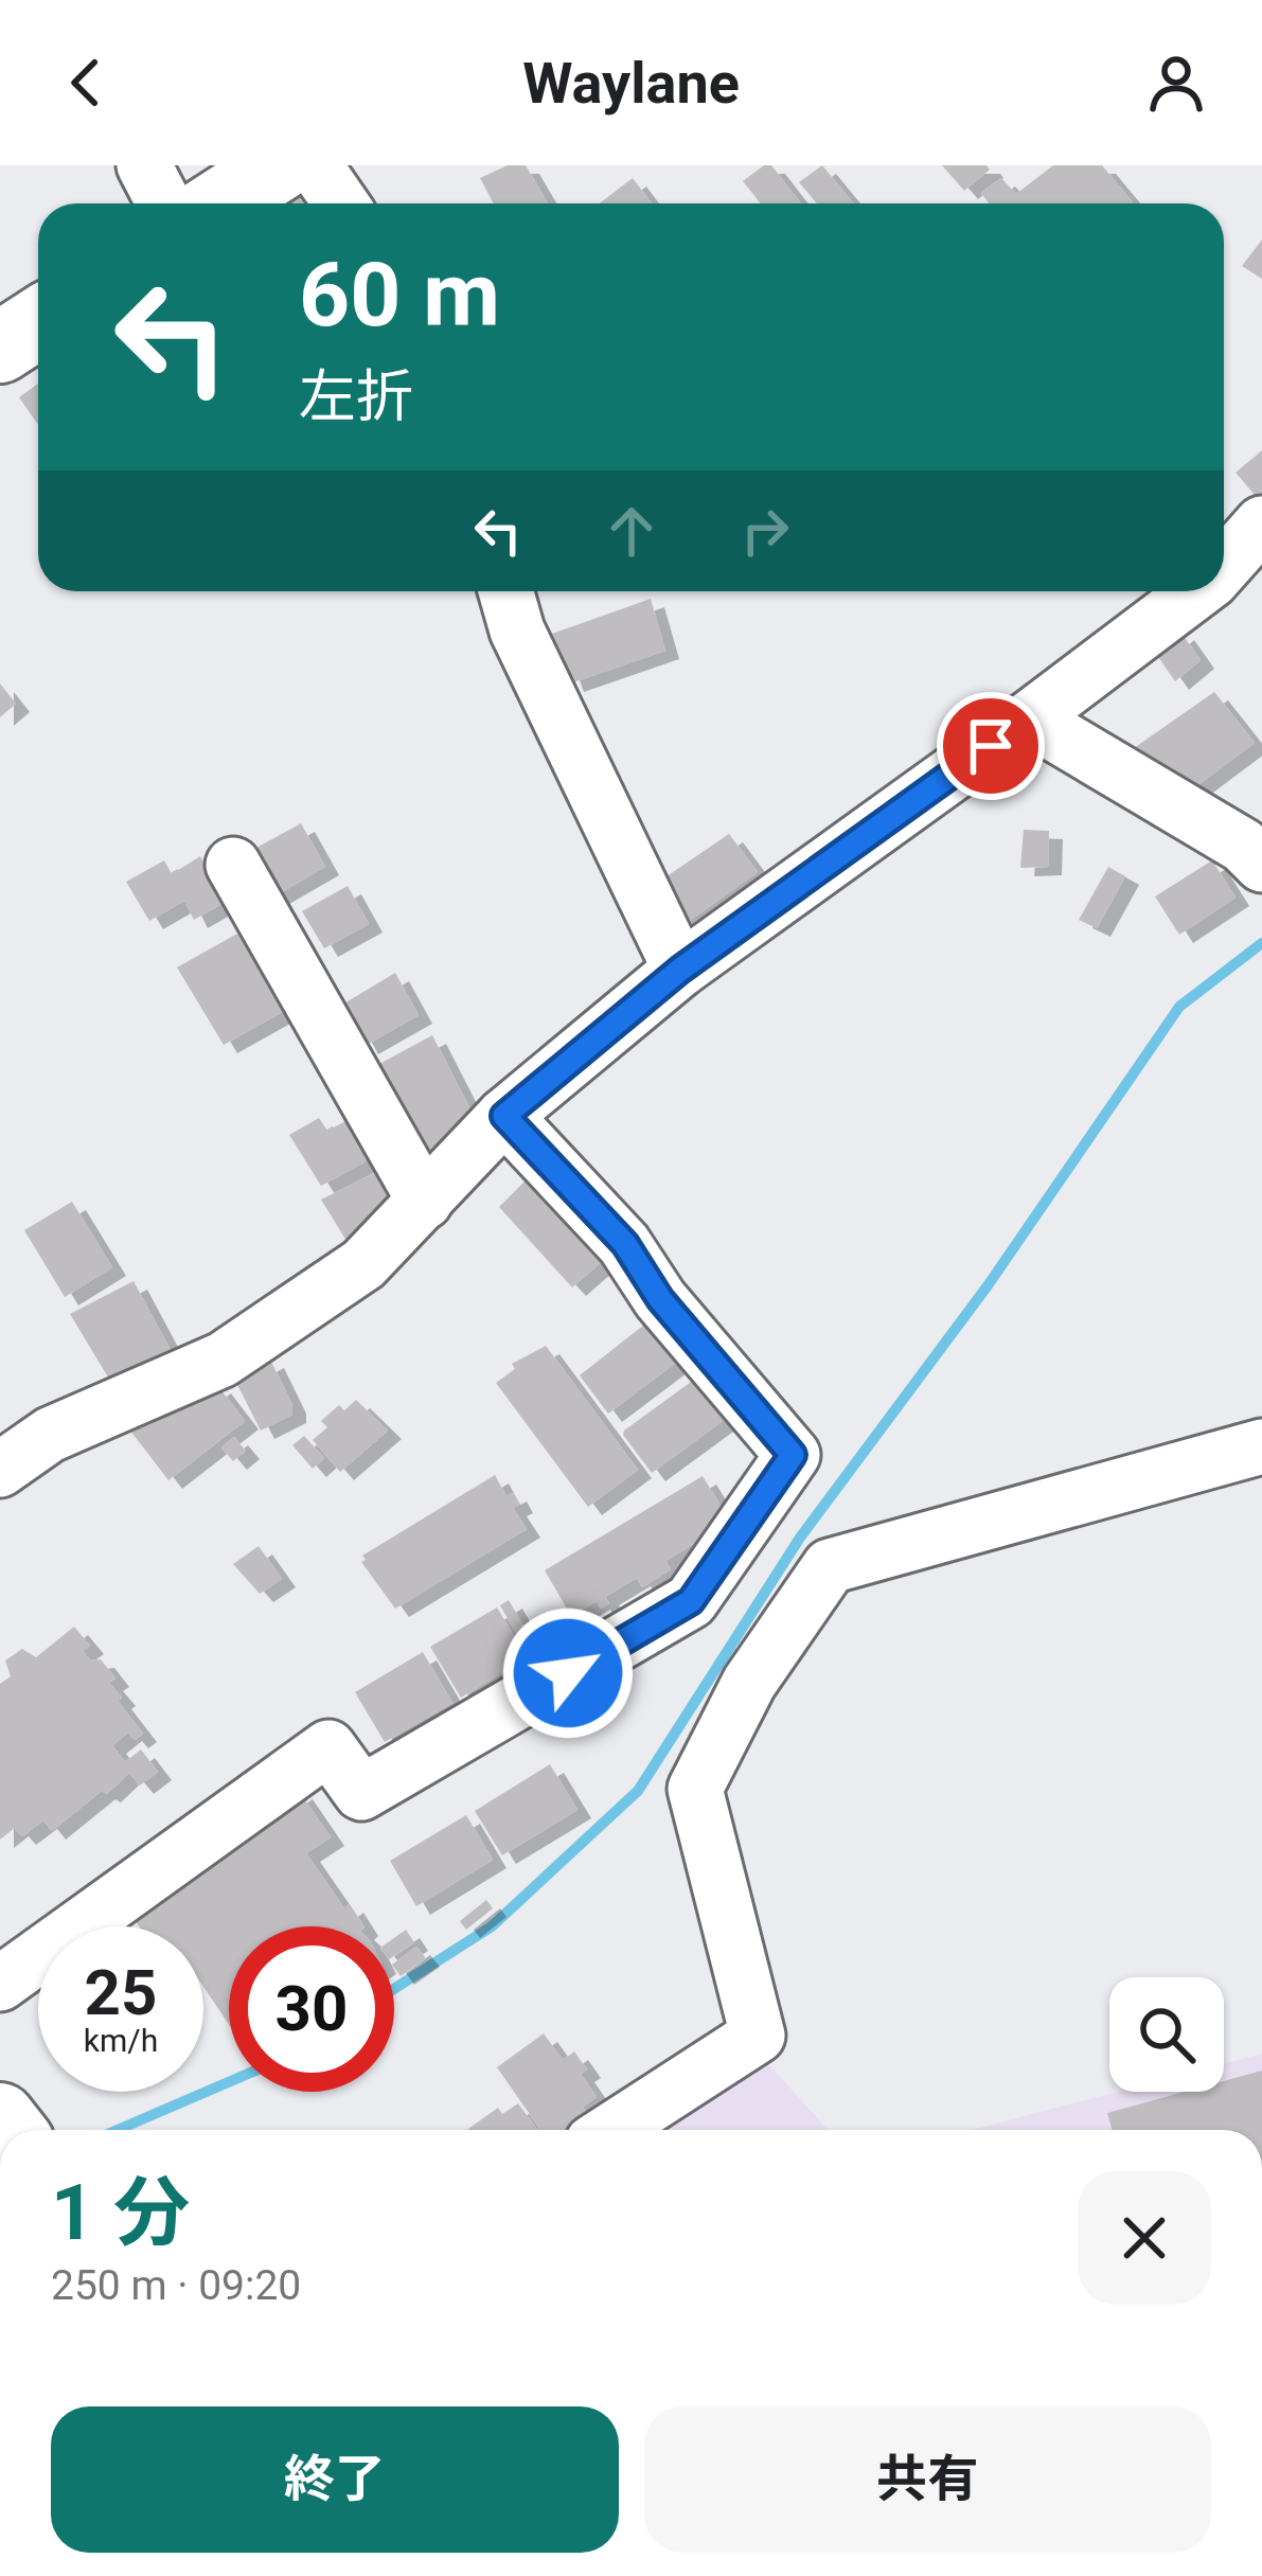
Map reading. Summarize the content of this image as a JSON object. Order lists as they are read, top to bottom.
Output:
{
  "page": {
    "header": "Waylane",
    "turn": ["60 m", "左折"],
    "speed": "25 km/h",
    "limit": "30",
    "heading": ["1 分", "250 m · 09:20"],
    "buttons": ["終了", "共有"]
  }
}
